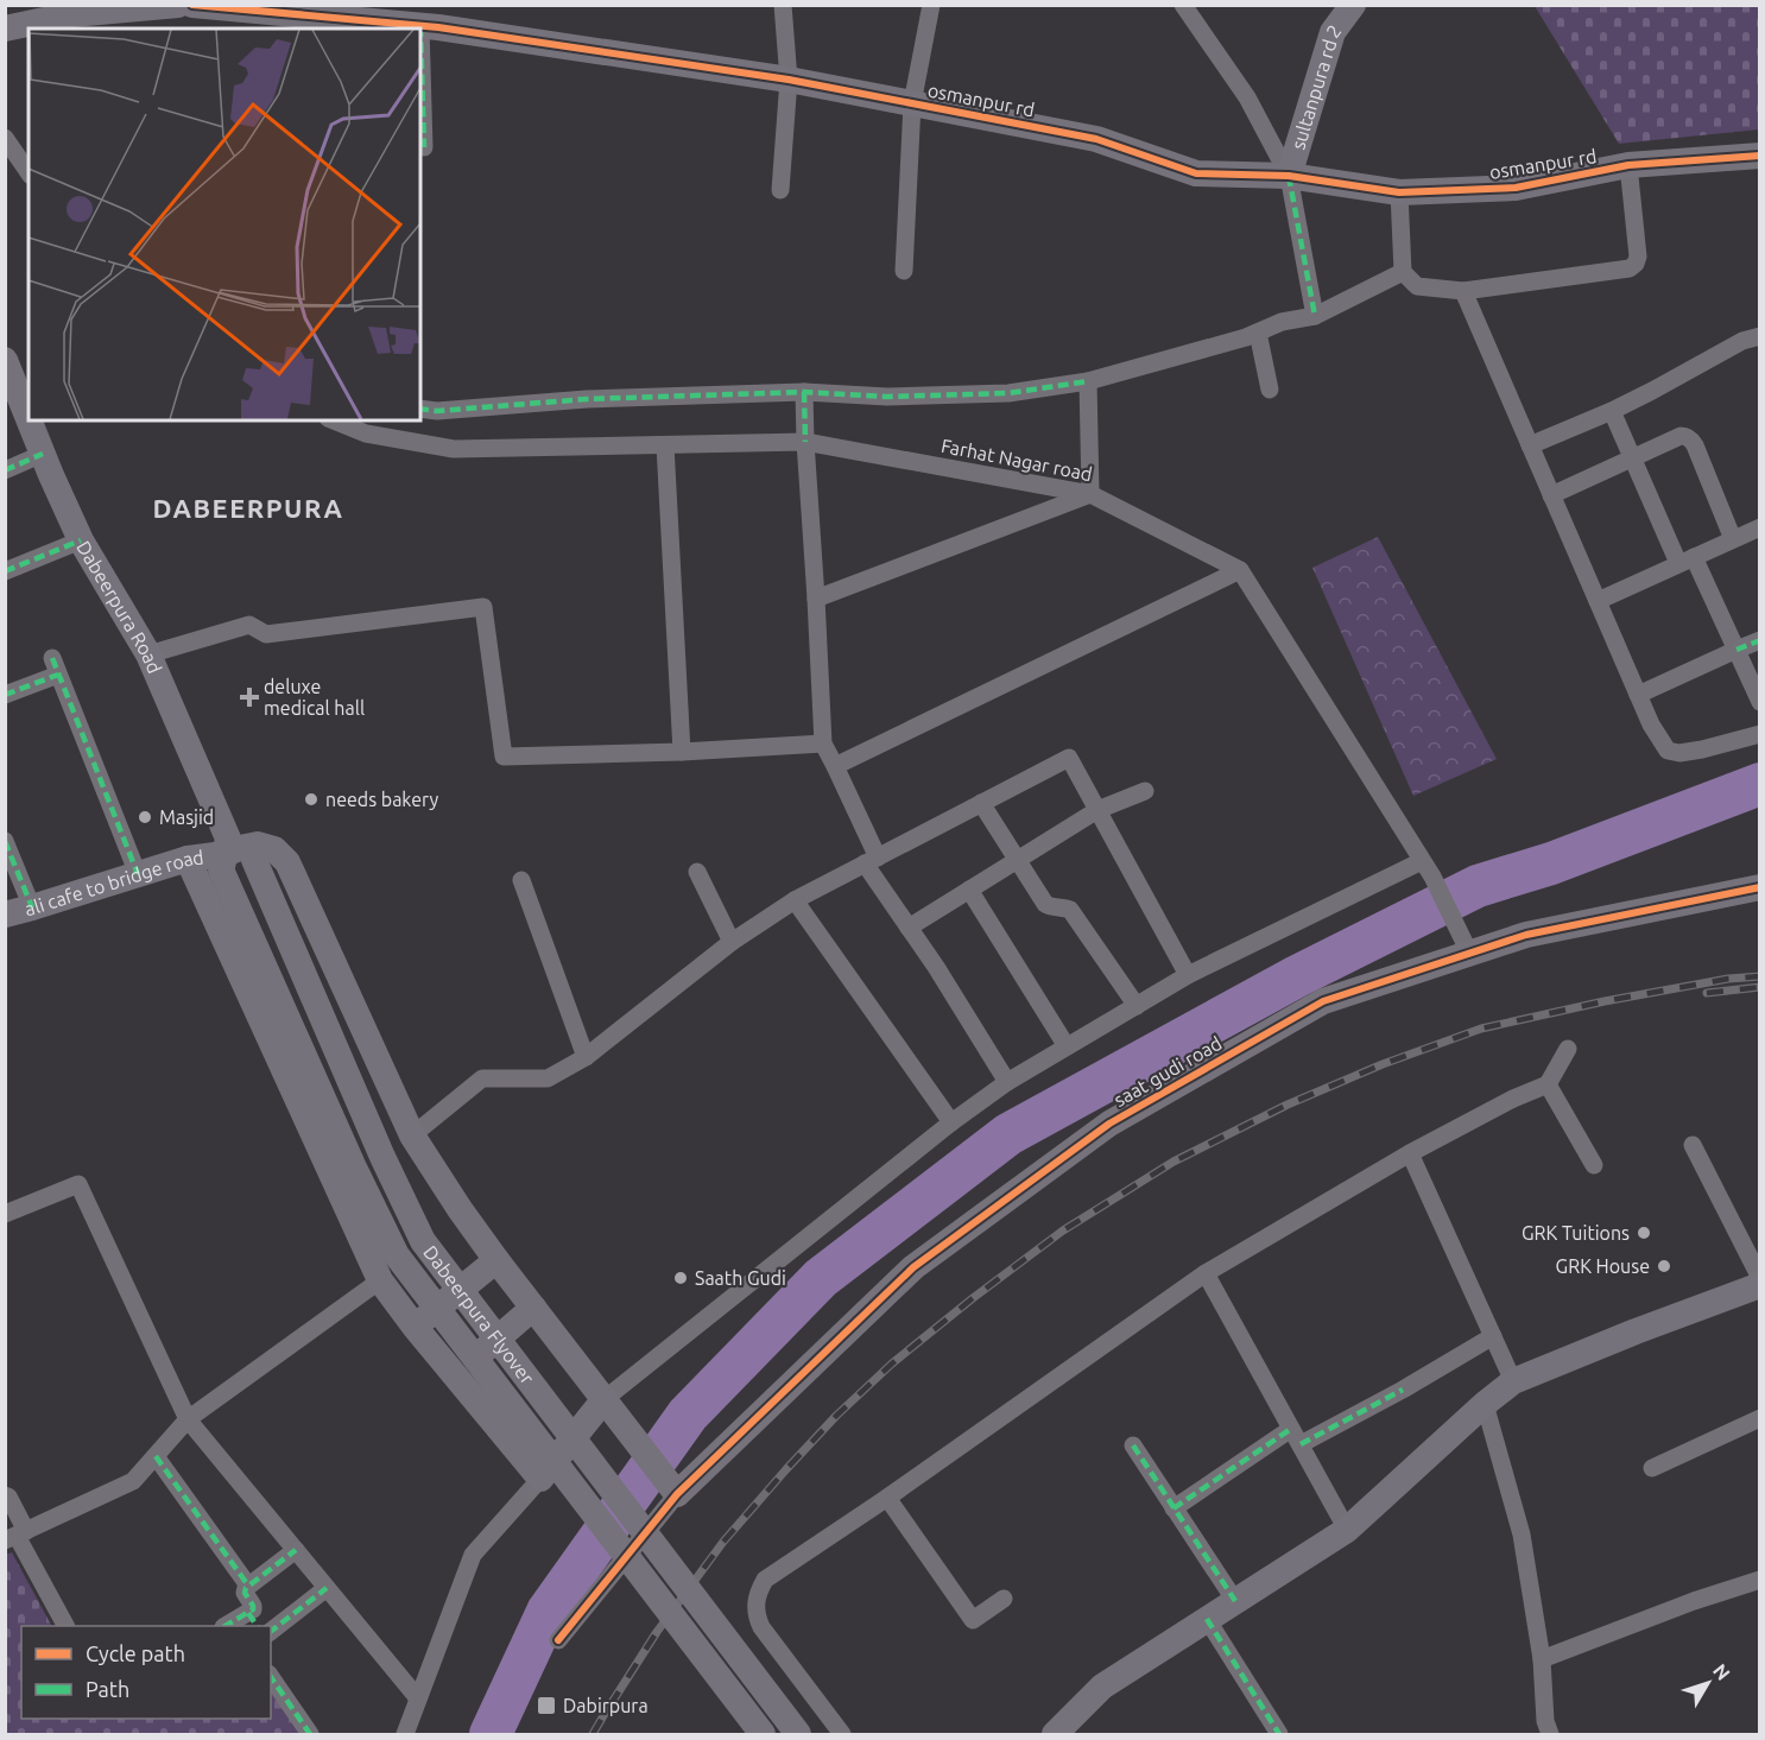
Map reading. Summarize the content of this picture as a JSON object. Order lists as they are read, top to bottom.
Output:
{
  "streets": {
    "street": [
      "sultanpura rd 2",
      "osmanpur rd",
      "Farhat Nagar road",
      "Dabeerpura Road",
      "ali cafe to bridge road",
      "saat gudi road",
      "Dabeerpura Flyover"
    ]
  },
  "crossings": [
    ["sultanpura rd 2", "osmanpur rd"],
    ["Dabeerpura Road", "ali cafe to bridge road"],
    ["Dabeerpura Road", "Dabeerpura Flyover"],
    ["ali cafe to bridge road", "saat gudi road"],
    ["ali cafe to bridge road", "Dabeerpura Flyover"]
  ],
  "districts": ["DABEERPURA"],
  "places": {
    "health": ["deluxe medical hall"],
    "other": [
      "needs bakery",
      "Masjid",
      "GRK Tuitions",
      "GRK House",
      "Saath Gudi"
    ],
    "transit": ["Dabirpura"]
  },
  "legend": ["Cycle path", "Path"],
  "north": "top right"
}
